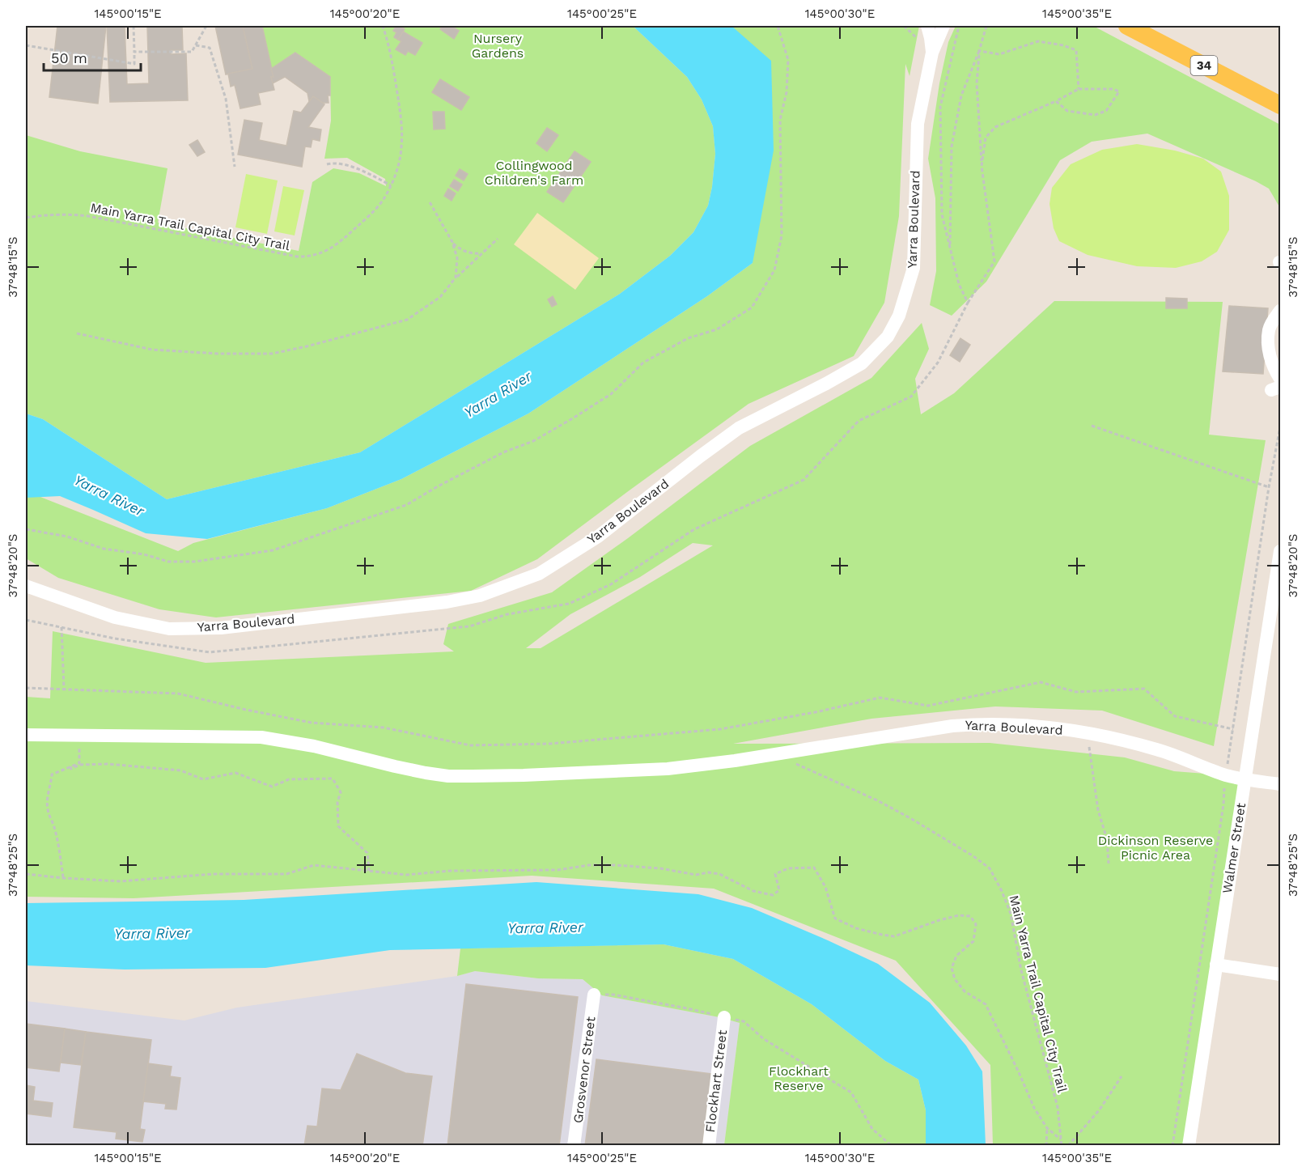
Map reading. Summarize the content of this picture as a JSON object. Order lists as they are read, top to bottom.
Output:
{
  "streets": {
    "main road": ["34"],
    "street": [
      "Yarra Boulevard",
      "Walmer Street",
      "Grosvenor Street",
      "Flockhart Street"
    ],
    "path": ["Main Yarra Trail Capital City Trail"]
  },
  "crossings": [
    ["Yarra Boulevard", "Walmer Street"]
  ],
  "water": ["Yarra River"],
  "parks": [
    "Nursery Gardens",
    "Collingwood Children's Farm",
    "Dickinson Reserve Picnic Area",
    "Flockhart Reserve"
  ],
  "scale_bar": "50 m",
  "coordinates": [
    "145°00'15\"E",
    "145°00'20\"E",
    "145°00'25\"E",
    "145°00'30\"E",
    "145°00'35\"E",
    "37°48'15\"S",
    "37°48'20\"S",
    "37°48'25\"S"
  ]
}
